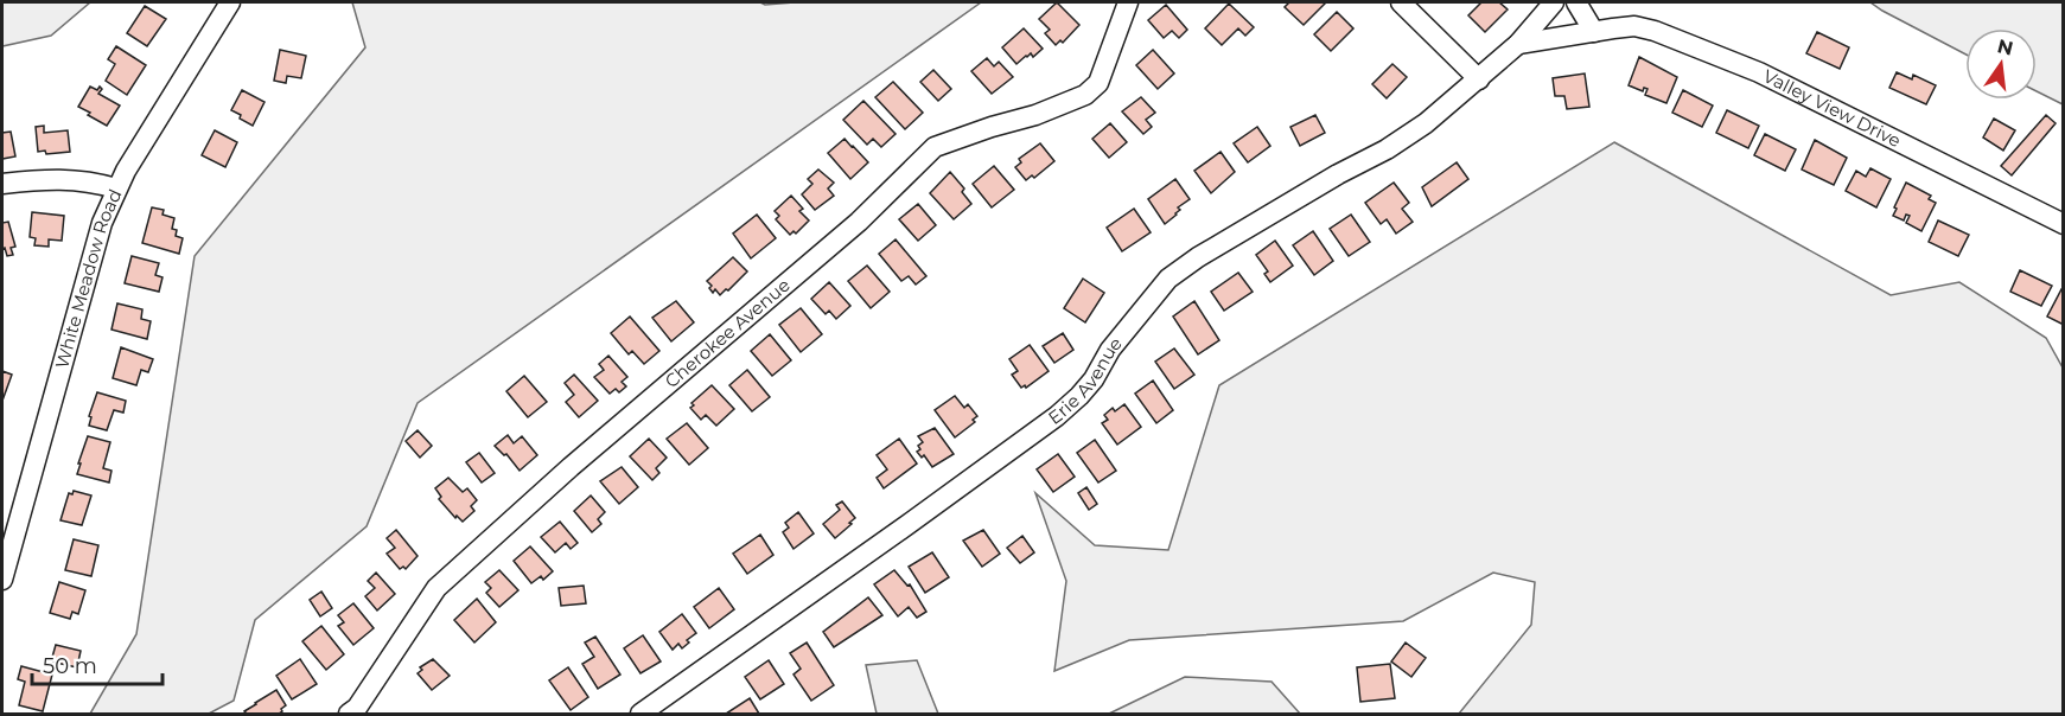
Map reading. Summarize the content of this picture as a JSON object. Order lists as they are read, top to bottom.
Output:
{
  "streets": {
    "street": [
      "Valley View Drive",
      "White Meadow Road",
      "Cherokee Avenue",
      "Erie Avenue"
    ]
  },
  "scale_bar": "50 m",
  "north": "top"
}
